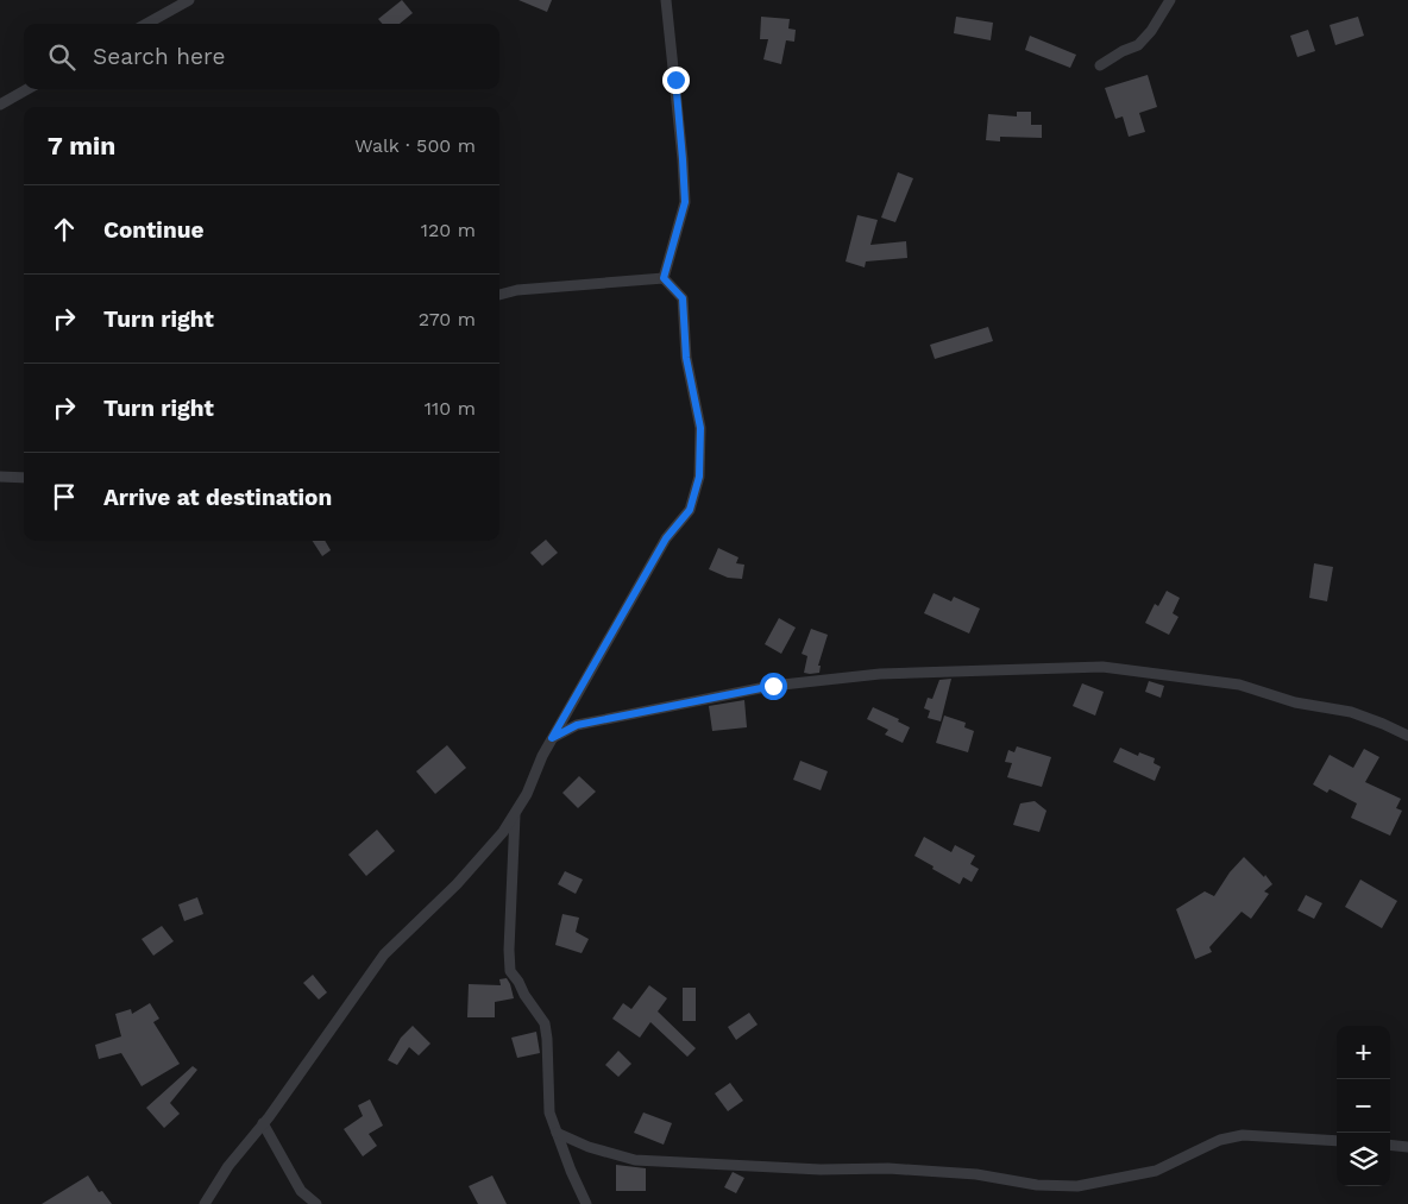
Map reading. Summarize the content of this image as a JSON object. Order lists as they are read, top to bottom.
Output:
{
  "page": {
    "search": "Search here",
    "heading": ["7 min", "Walk · 500 m"],
    "list": [
      ["Continue", "120 m"],
      ["Turn right", "270 m"],
      ["Turn right", "110 m"],
      "Arrive at destination"
    ],
    "map_buttons": ["+", "−"]
  }
}
